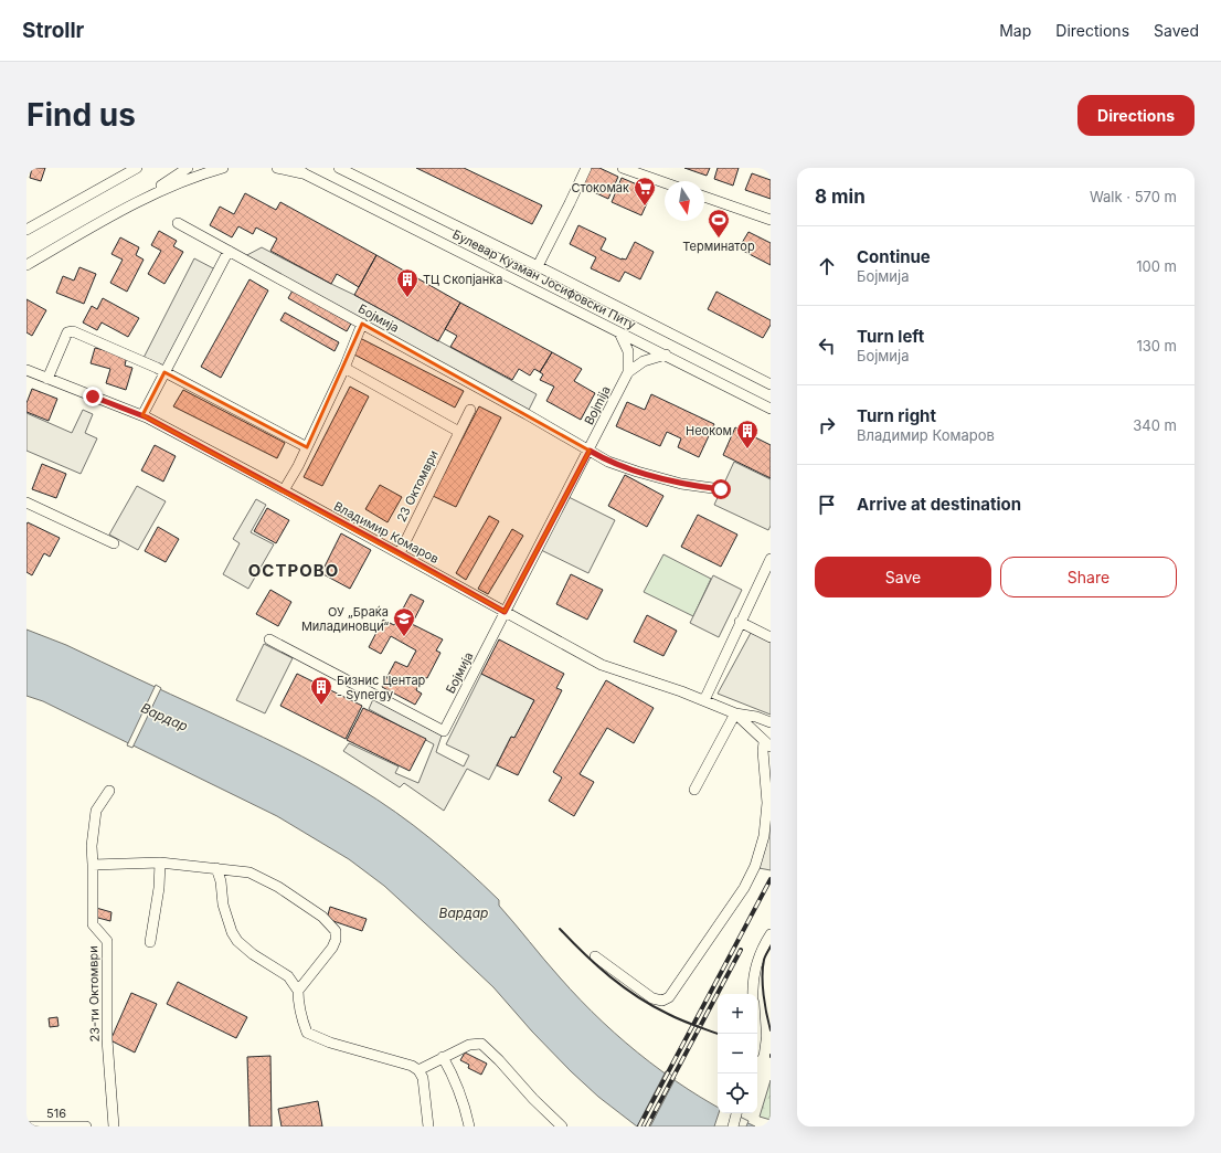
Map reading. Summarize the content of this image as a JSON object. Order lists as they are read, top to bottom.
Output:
{
  "streets": {
    "street": [
      "Булевар Кузман Јосифовски Питу",
      "Бојмија",
      "Bojmija",
      "23 Октомври",
      "Владимир Комаров",
      "23-ти Октомври",
      "516"
    ]
  },
  "crossings": [
    ["Бојмија", "Bojmija"],
    ["Бојмија", "Владимир Комаров"],
    ["23 Октомври", "Владимир Комаров"]
  ],
  "districts": ["ОСТРОВО"],
  "water": ["Вардар"],
  "places": {
    "supermarket": ["Стокомак"],
    "sports": ["Терминатор"],
    "building": ["ТЦ Скопјанка", "Неоком", "Бизнис Центар - Synergy"],
    "school or university": ["ОУ „Браќа Миладиновци“"]
  },
  "north": "bottom",
  "page": {
    "header": "Strollr",
    "nav": ["Map", "Directions", "Saved"],
    "buttons": [
      "Directions",
      ["Save", "Share"]
    ],
    "title": "Find us",
    "heading": ["8 min", "Walk · 570 m"],
    "list": [
      ["Continue", "Бојмија", "100 m"],
      ["Turn left", "Бојмија", "130 m"],
      ["Turn right", "Владимир Комаров", "340 m"],
      "Arrive at destination"
    ],
    "map_buttons": ["+", "−"]
  }
}
